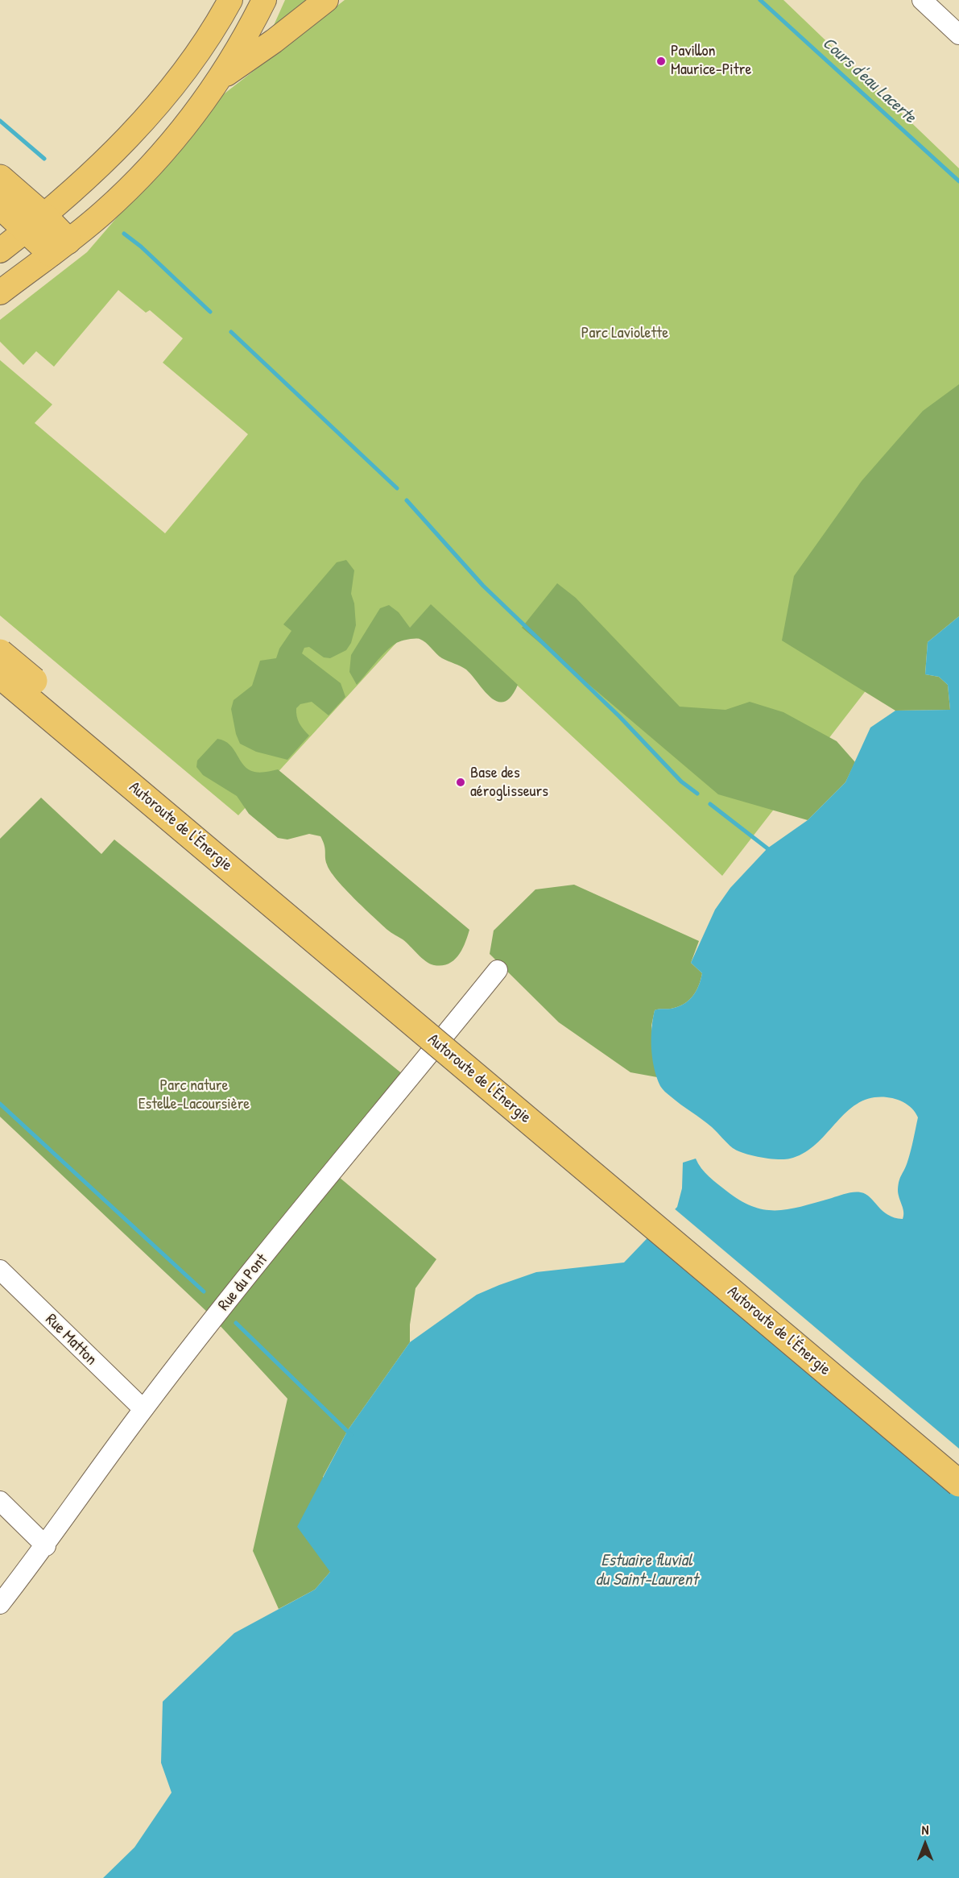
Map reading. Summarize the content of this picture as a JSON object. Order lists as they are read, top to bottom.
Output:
{
  "streets": {
    "highway": ["Autoroute de l'Énergie"],
    "street": ["Rue du Pont", "Rue Matton"]
  },
  "crossings": [
    ["Rue du Pont", "Rue Matton"]
  ],
  "water": ["Cours d'eau Lacerte", "Estuaire fluvial du Saint-Laurent"],
  "parks": ["Parc Laviolette", "Parc nature Estelle-Lacoursière"],
  "places": ["Pavillon Maurice-Pitre", "Base des aéroglisseurs"],
  "north": "top"
}
